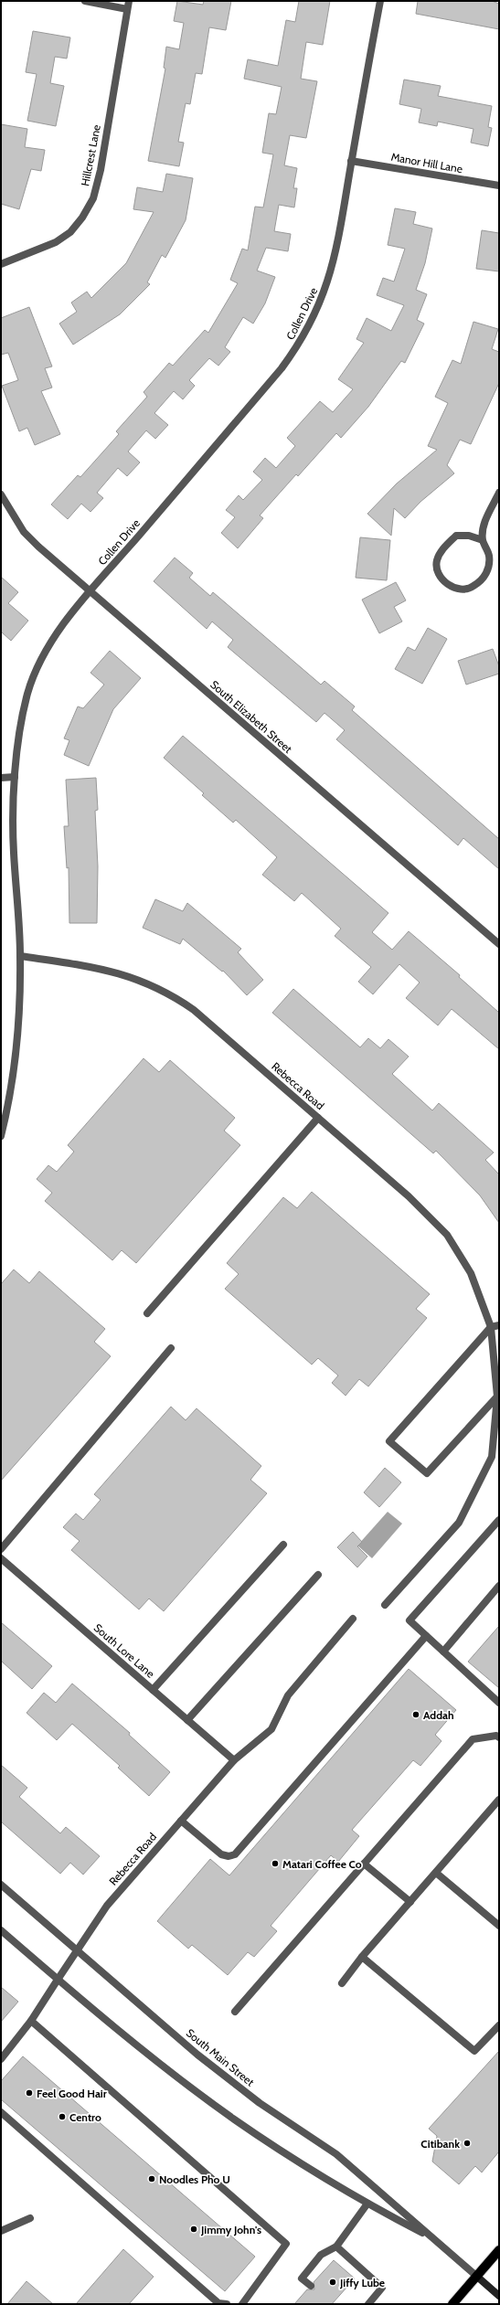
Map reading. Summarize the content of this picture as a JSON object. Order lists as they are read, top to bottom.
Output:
{
  "streets": {
    "main road": ["South Main Street"],
    "street": [
      "Hillcrest Lane",
      "Manor Hill Lane",
      "Collen Drive",
      "South Elizabeth Street",
      "Rebecca Road",
      "South Lore Lane"
    ]
  },
  "crossings": [
    ["Manor Hill Lane", "Collen Drive"],
    ["Collen Drive", "South Elizabeth Street"],
    ["Collen Drive", "Rebecca Road"],
    ["Rebecca Road", "South Lore Lane"],
    ["Rebecca Road", "South Main Street"]
  ],
  "places": [
    "Addah",
    "Matari Coffee Co",
    "Feel Good Hair",
    "Centro",
    "Citibank",
    "Noodles Pho U",
    "Jimmy John's",
    "Jiffy Lube"
  ]
}
